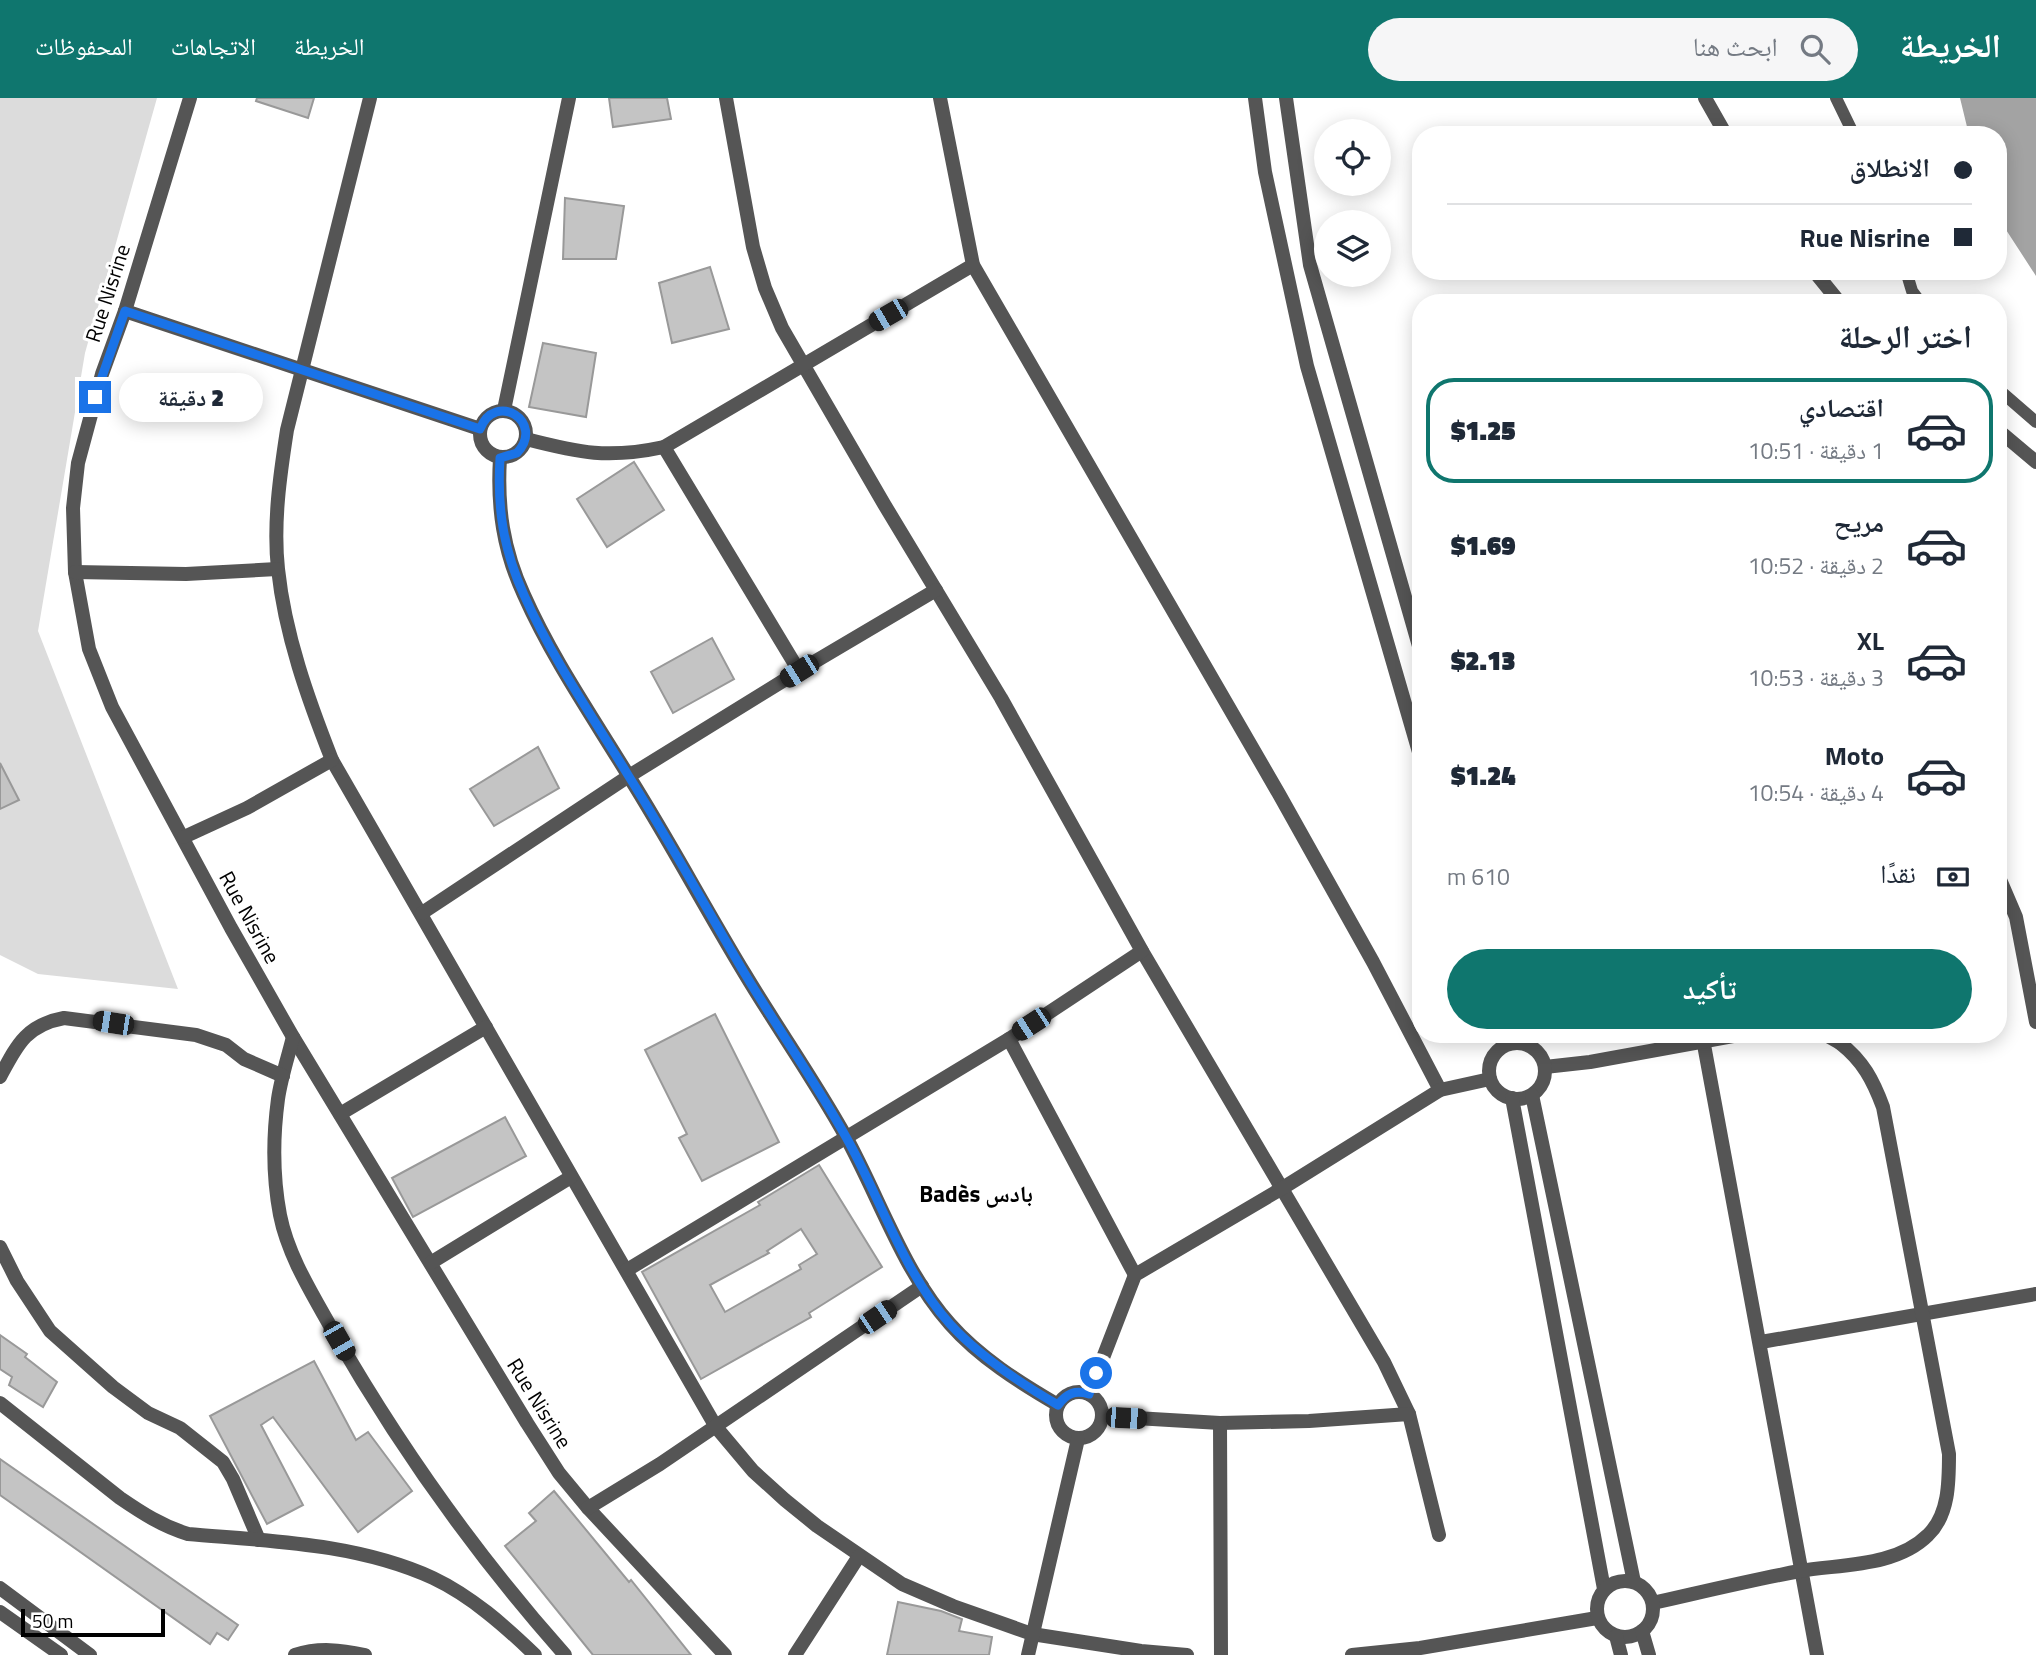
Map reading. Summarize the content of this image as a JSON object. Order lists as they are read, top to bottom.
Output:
{
  "streets": {
    "street": ["Rue Nisrine"]
  },
  "districts": ["Badès بادس"],
  "scale_bar": "50 m",
  "page": {
    "header": "الخريطة",
    "search": "ابحث هنا",
    "nav": ["الخريطة", "الاتجاهات", "المحفوظات"],
    "banner": ["الانطلاق", "Rue Nisrine"],
    "heading": "اختر الرحلة",
    "bubble": "2 دقيقة",
    "list": [
      {
        "name": "اقتصادي",
        "note": "1 دقيقة · 10:51",
        "value": "$1.25"
      },
      {
        "name": "مريح",
        "note": "2 دقيقة · 10:52",
        "value": "$1.69"
      },
      {
        "name": "XL",
        "note": "3 دقيقة · 10:53",
        "value": "$2.13"
      },
      {
        "name": "Moto",
        "note": "4 دقيقة · 10:54",
        "value": "$1.24"
      }
    ],
    "pay": ["نقدًا", "610 m"],
    "buttons": "تأكيد",
    "scale": "50 m"
  }
}
